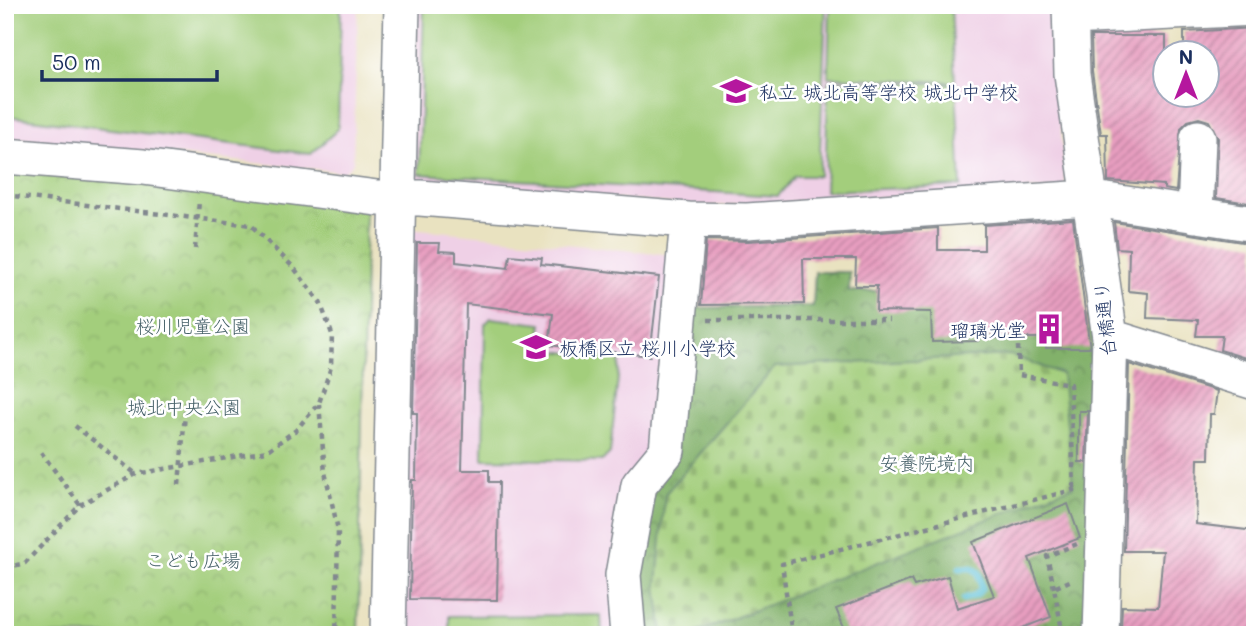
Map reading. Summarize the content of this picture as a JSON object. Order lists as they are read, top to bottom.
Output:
{
  "streets": {
    "street": ["台橋通り"]
  },
  "parks": [
    "桜川児童公園",
    "城北中央公園",
    "安養院境内",
    "こども広場"
  ],
  "places": {
    "school or university": ["私立 城北高等学校 城北中学校", "板橋区立 桜川小学校"],
    "building": ["瑠璃光堂"]
  },
  "scale_bar": "50 m",
  "north": "top"
}
